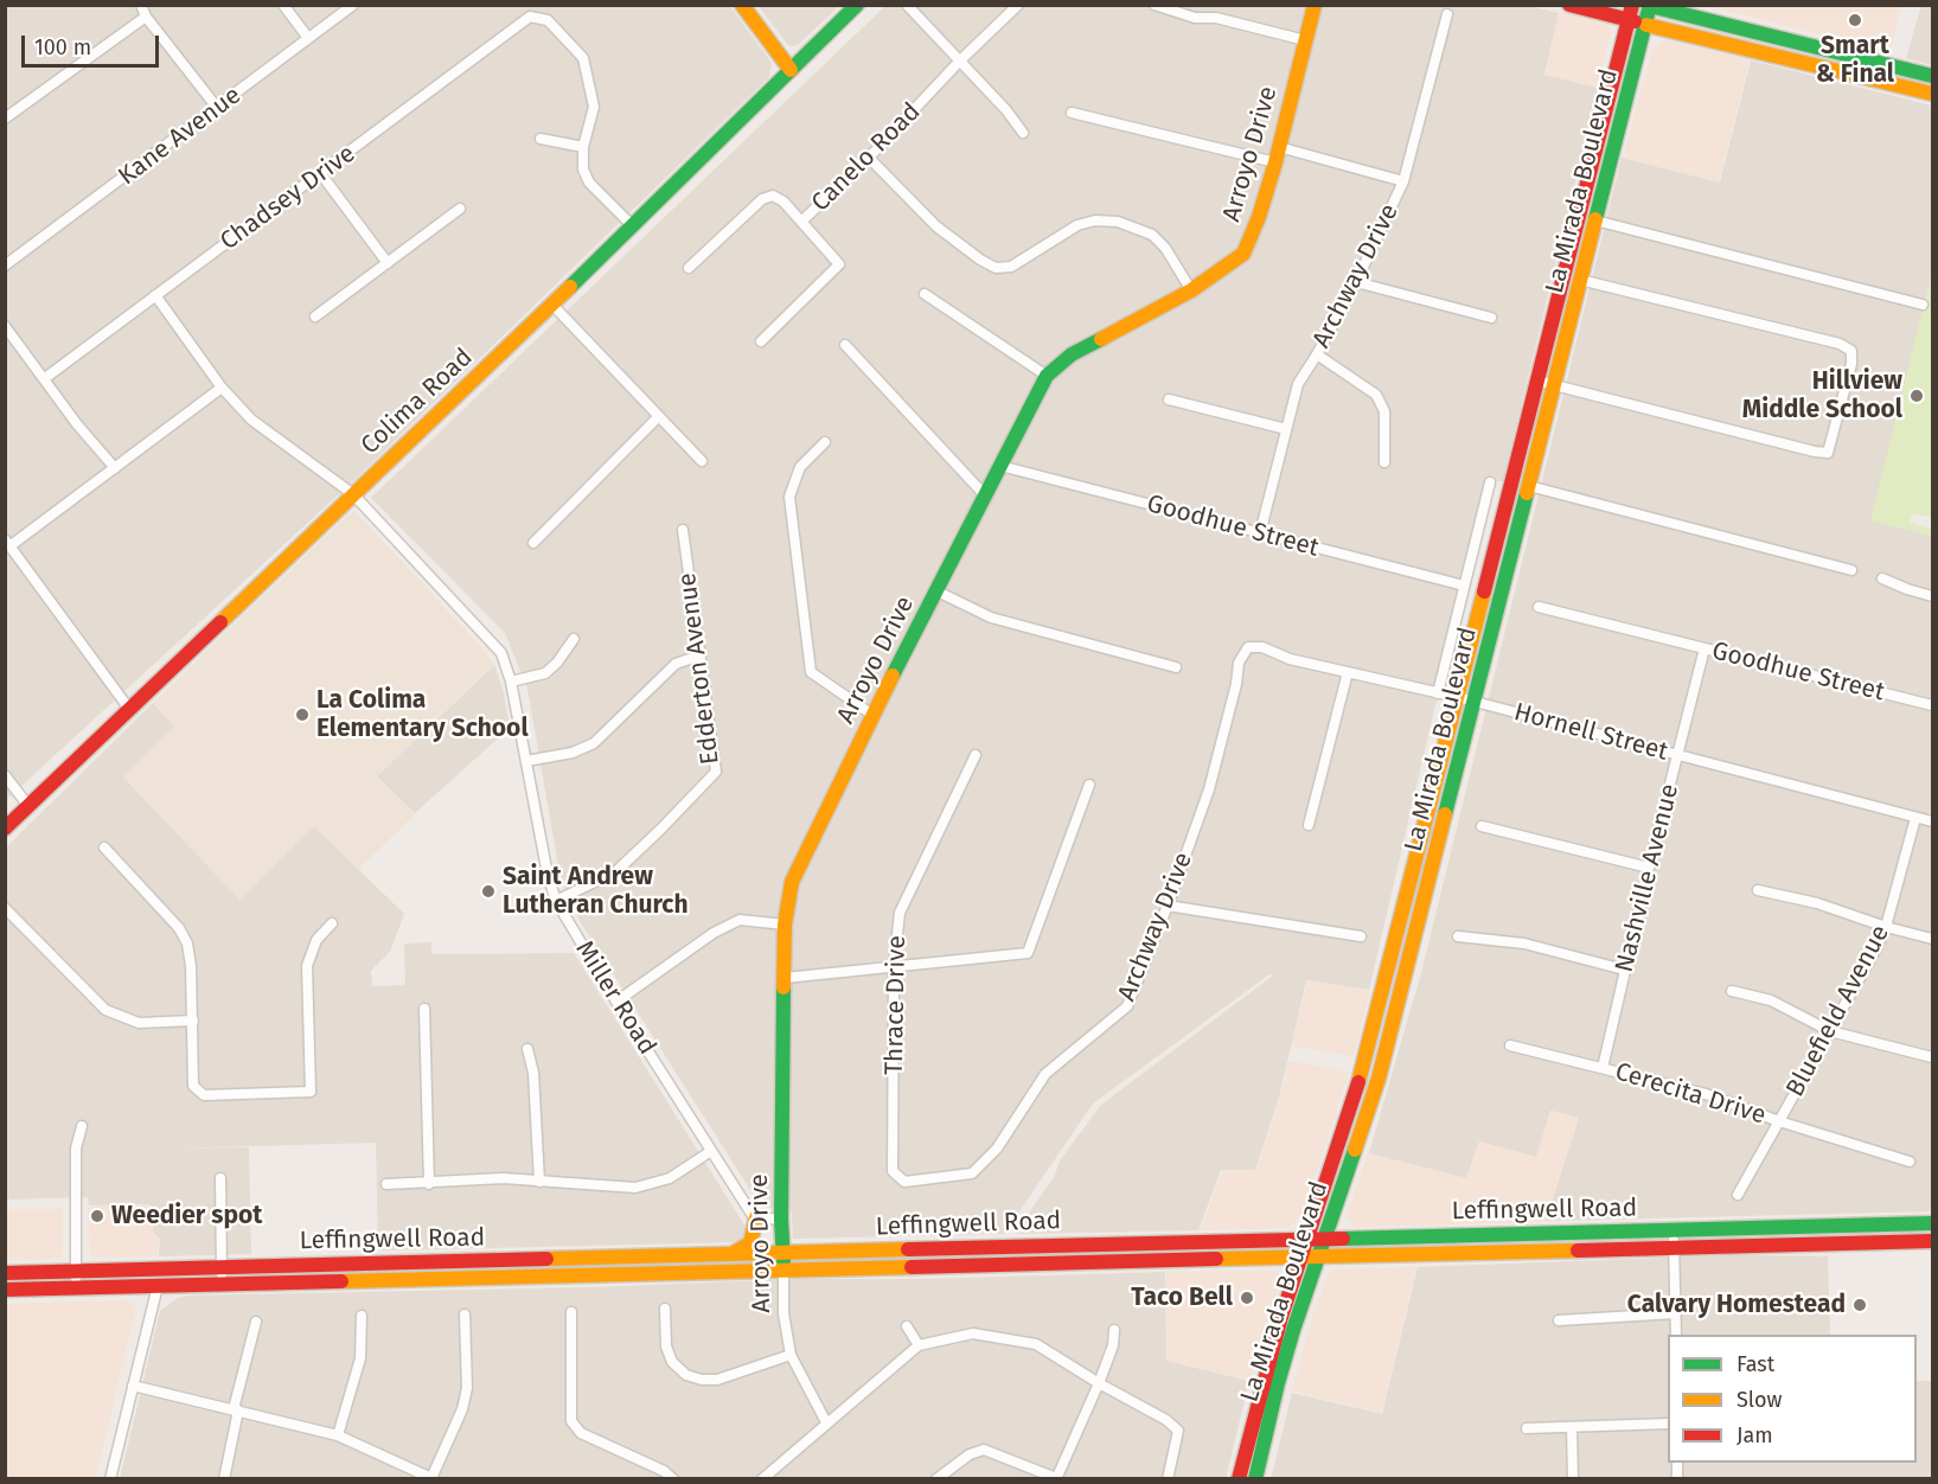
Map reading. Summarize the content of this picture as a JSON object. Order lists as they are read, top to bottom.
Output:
{
  "streets": {
    "main road": [
      "Arroyo Drive",
      "La Mirada Boulevard",
      "Colima Road",
      "Leffingwell Road"
    ],
    "street": [
      "Kane Avenue",
      "Canelo Road",
      "Chadsey Drive",
      "Archway Drive",
      "Goodhue Street",
      "Edderton Avenue",
      "Hornell Street",
      "Nashville Avenue",
      "Miller Road",
      "Thrace Drive",
      "Bluefield Avenue",
      "Cerecita Drive"
    ]
  },
  "crossings": [
    ["Arroyo Drive", "Goodhue Street"],
    ["Arroyo Drive", "Leffingwell Road"],
    ["La Mirada Boulevard", "Goodhue Street"],
    ["La Mirada Boulevard", "Hornell Street"],
    ["La Mirada Boulevard", "Leffingwell Road"],
    ["Chadsey Drive", "Miller Road"],
    ["Archway Drive", "Goodhue Street"],
    ["Archway Drive", "Hornell Street"],
    ["Archway Drive", "Thrace Drive"],
    ["Colima Road", "Miller Road"],
    ["Goodhue Street", "Nashville Avenue"],
    ["Edderton Avenue", "Miller Road"],
    ["Hornell Street", "Nashville Avenue"],
    ["Hornell Street", "Bluefield Avenue"],
    ["Nashville Avenue", "Cerecita Drive"],
    ["Bluefield Avenue", "Cerecita Drive"]
  ],
  "places": [
    "Smart & Final",
    "Hillview Middle School",
    "La Colima Elementary School",
    "Saint Andrew Lutheran Church",
    "Weedier spot",
    "Taco Bell",
    "Calvary Homestead"
  ],
  "legend": ["Fast", "Slow", "Jam"],
  "scale_bar": "100 m"
}
